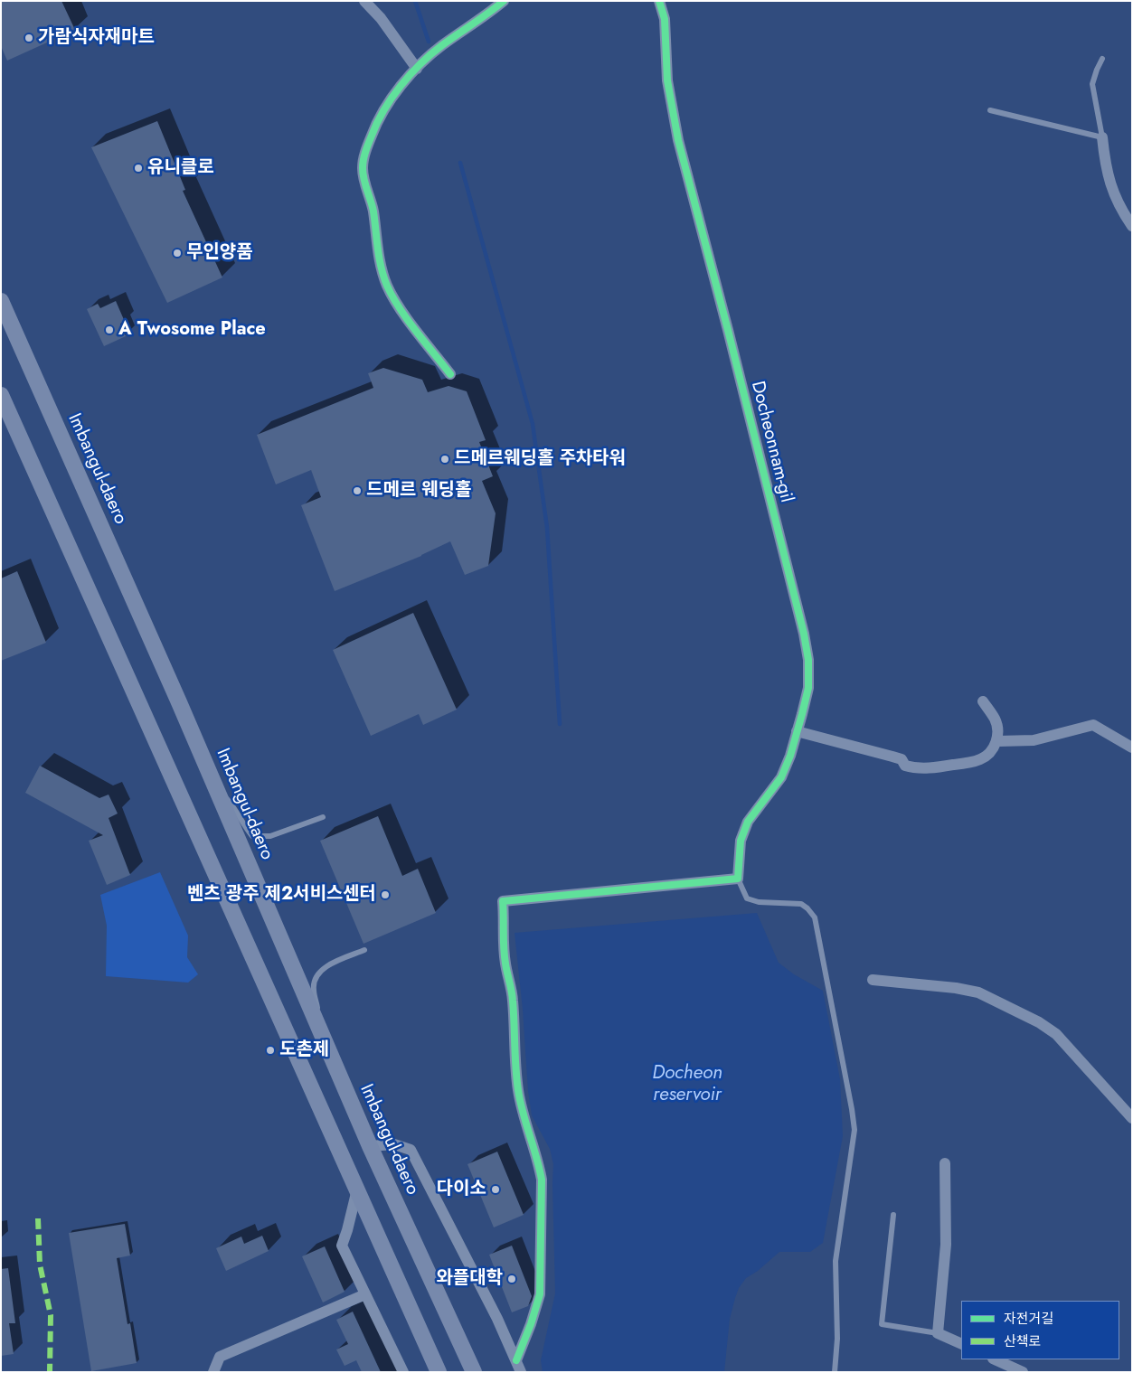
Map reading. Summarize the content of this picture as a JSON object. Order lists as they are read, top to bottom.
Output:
{
  "streets": {
    "main road": ["Imbangul-daero"],
    "street": ["Docheonnam-gil"]
  },
  "water": ["Docheon reservoir"],
  "places": [
    "가람식자재마트",
    "유니클로",
    "무인양품",
    "A Twosome Place",
    "드메르웨딩홀 주차타워",
    "드메르 웨딩홀",
    "벤츠 광주 제2서비스센터",
    "도촌제",
    "다이소",
    "와플대학"
  ],
  "legend": ["자전거길", "산책로"]
}
